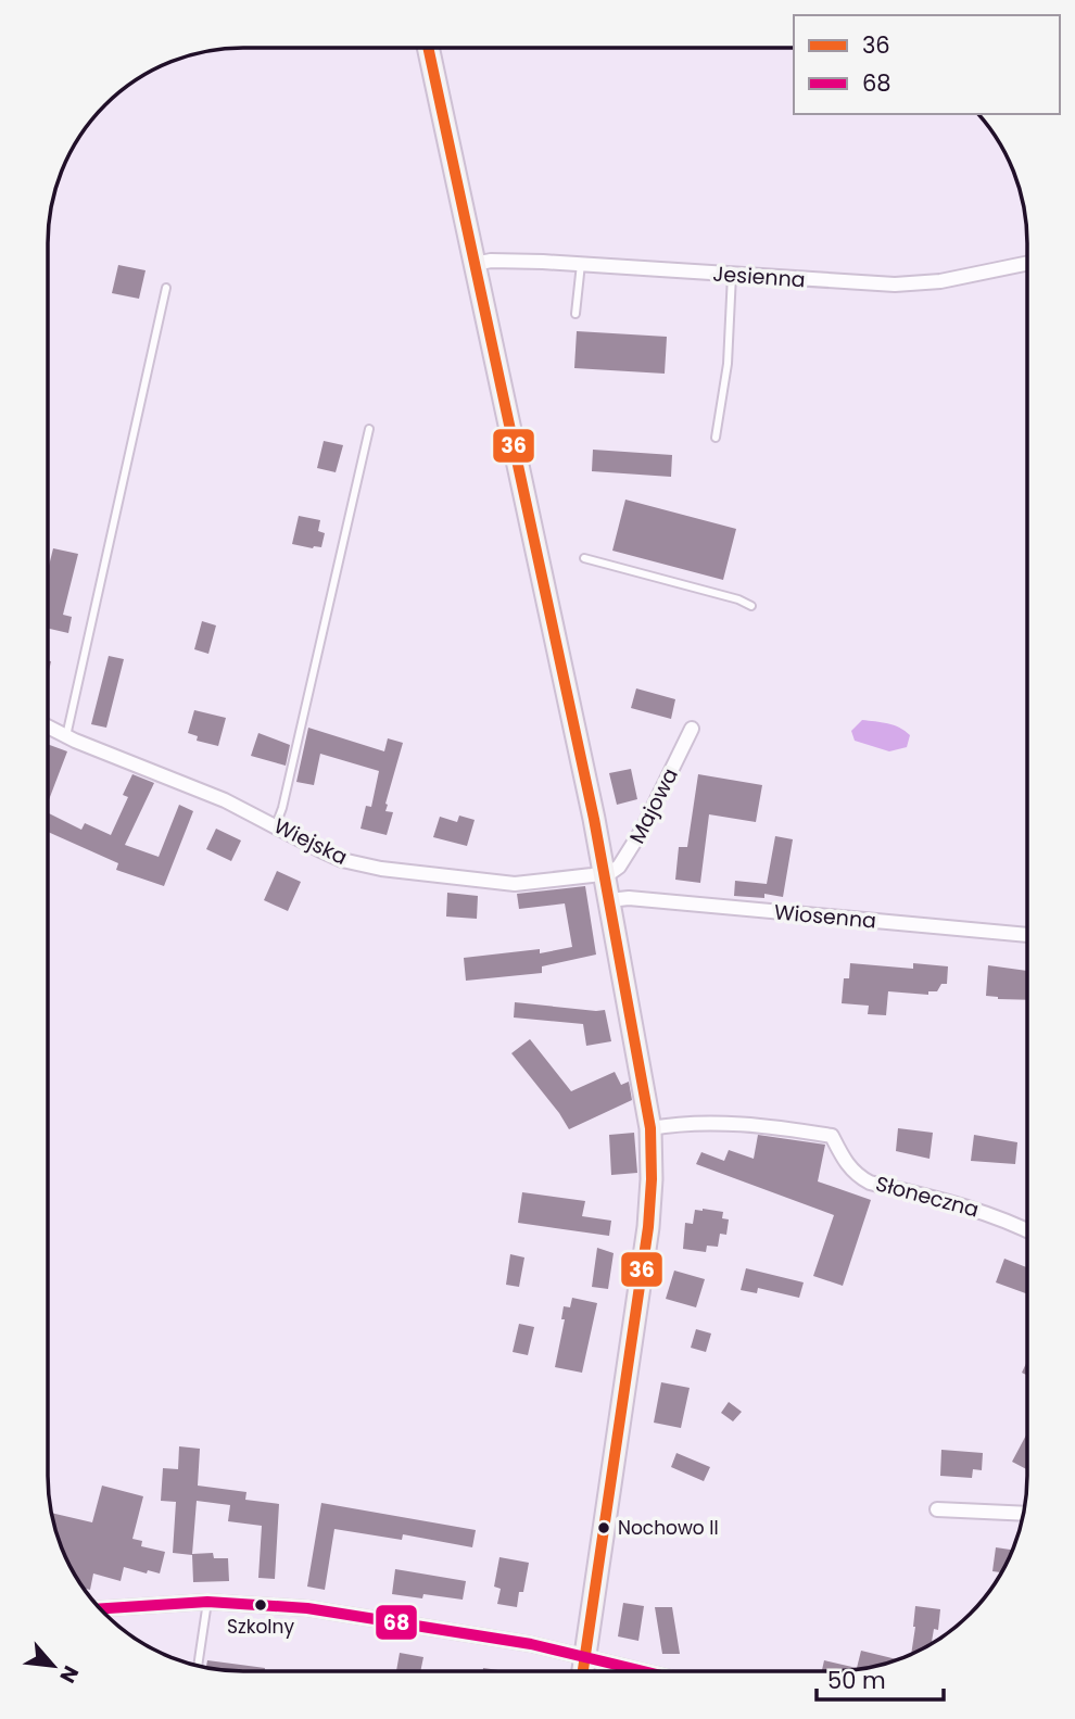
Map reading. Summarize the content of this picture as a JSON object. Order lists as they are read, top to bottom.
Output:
{
  "streets": {
    "street": [
      "Jesienna",
      "Majowa",
      "Wiejska",
      "Wiosenna",
      "Słoneczna"
    ]
  },
  "crossings": [
    ["Majowa", "Wiejska"]
  ],
  "places": ["Nochowo II", "Szkolny"],
  "lines": ["transit line 36", "transit line 68"],
  "legend": ["36", "68"],
  "scale_bar": "50 m",
  "north": "bottom right"
}
